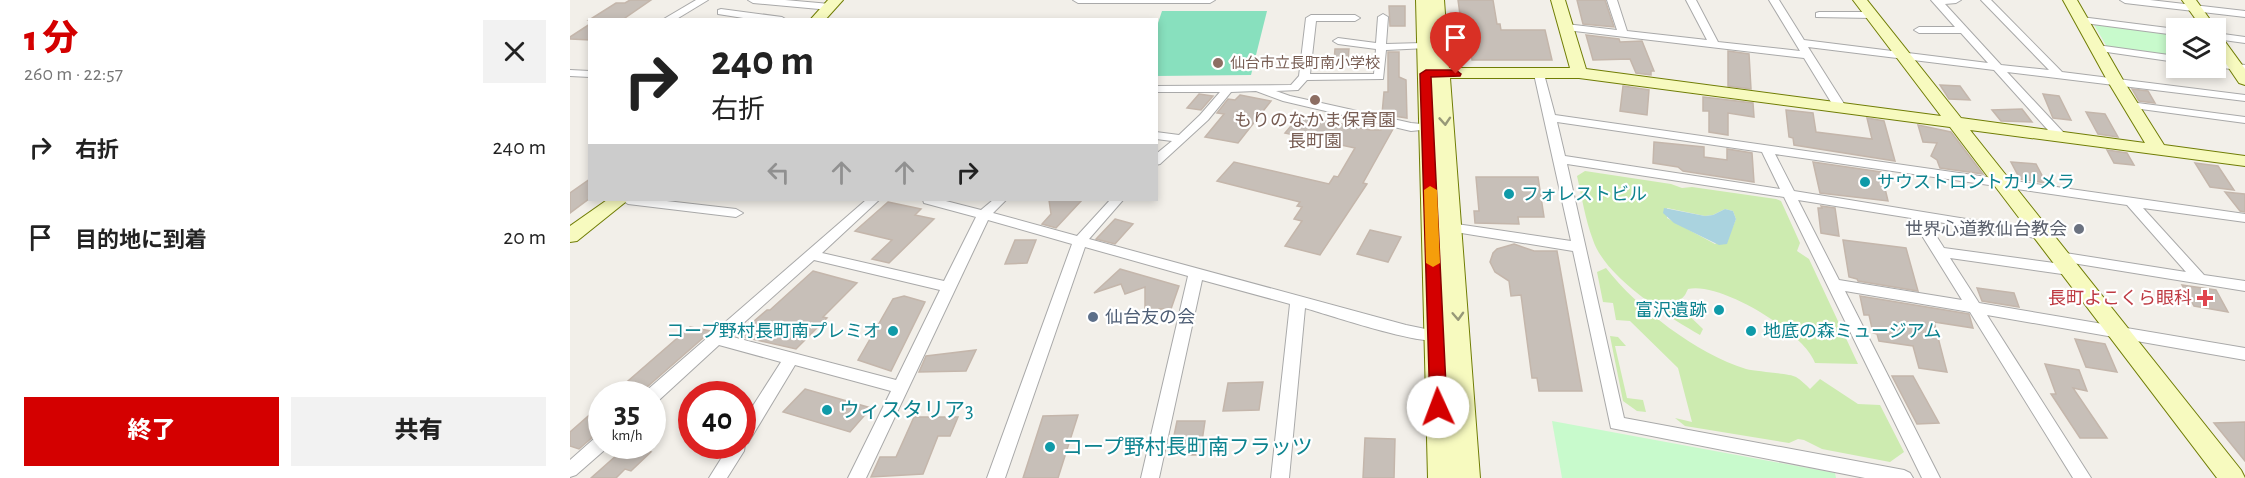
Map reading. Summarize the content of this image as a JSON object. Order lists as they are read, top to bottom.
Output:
{
  "places": {
    "other": [
      "仙台市立長町南小学校",
      "もりのなかま保育園 長町園",
      "サウストロントカリメラ",
      "フォレストビル",
      "世界心道教仙台教会",
      "富沢遺跡",
      "仙台友の会",
      "コープ野村長町南プレミオ",
      "地底の森ミュージアム",
      "ウィスタリア3",
      "コープ野村長町南フラッツ"
    ],
    "health": ["長町よこくら眼科"]
  },
  "page": {
    "heading": ["1 分", "260 m · 22:57"],
    "turn": ["240 m", "右折"],
    "list": [
      {
        "name": "右折",
        "value": "240 m"
      },
      {
        "name": "目的地に到着",
        "value": "20 m"
      }
    ],
    "speed": "35 km/h",
    "limit": "40",
    "buttons": ["終了", "共有"]
  }
}
